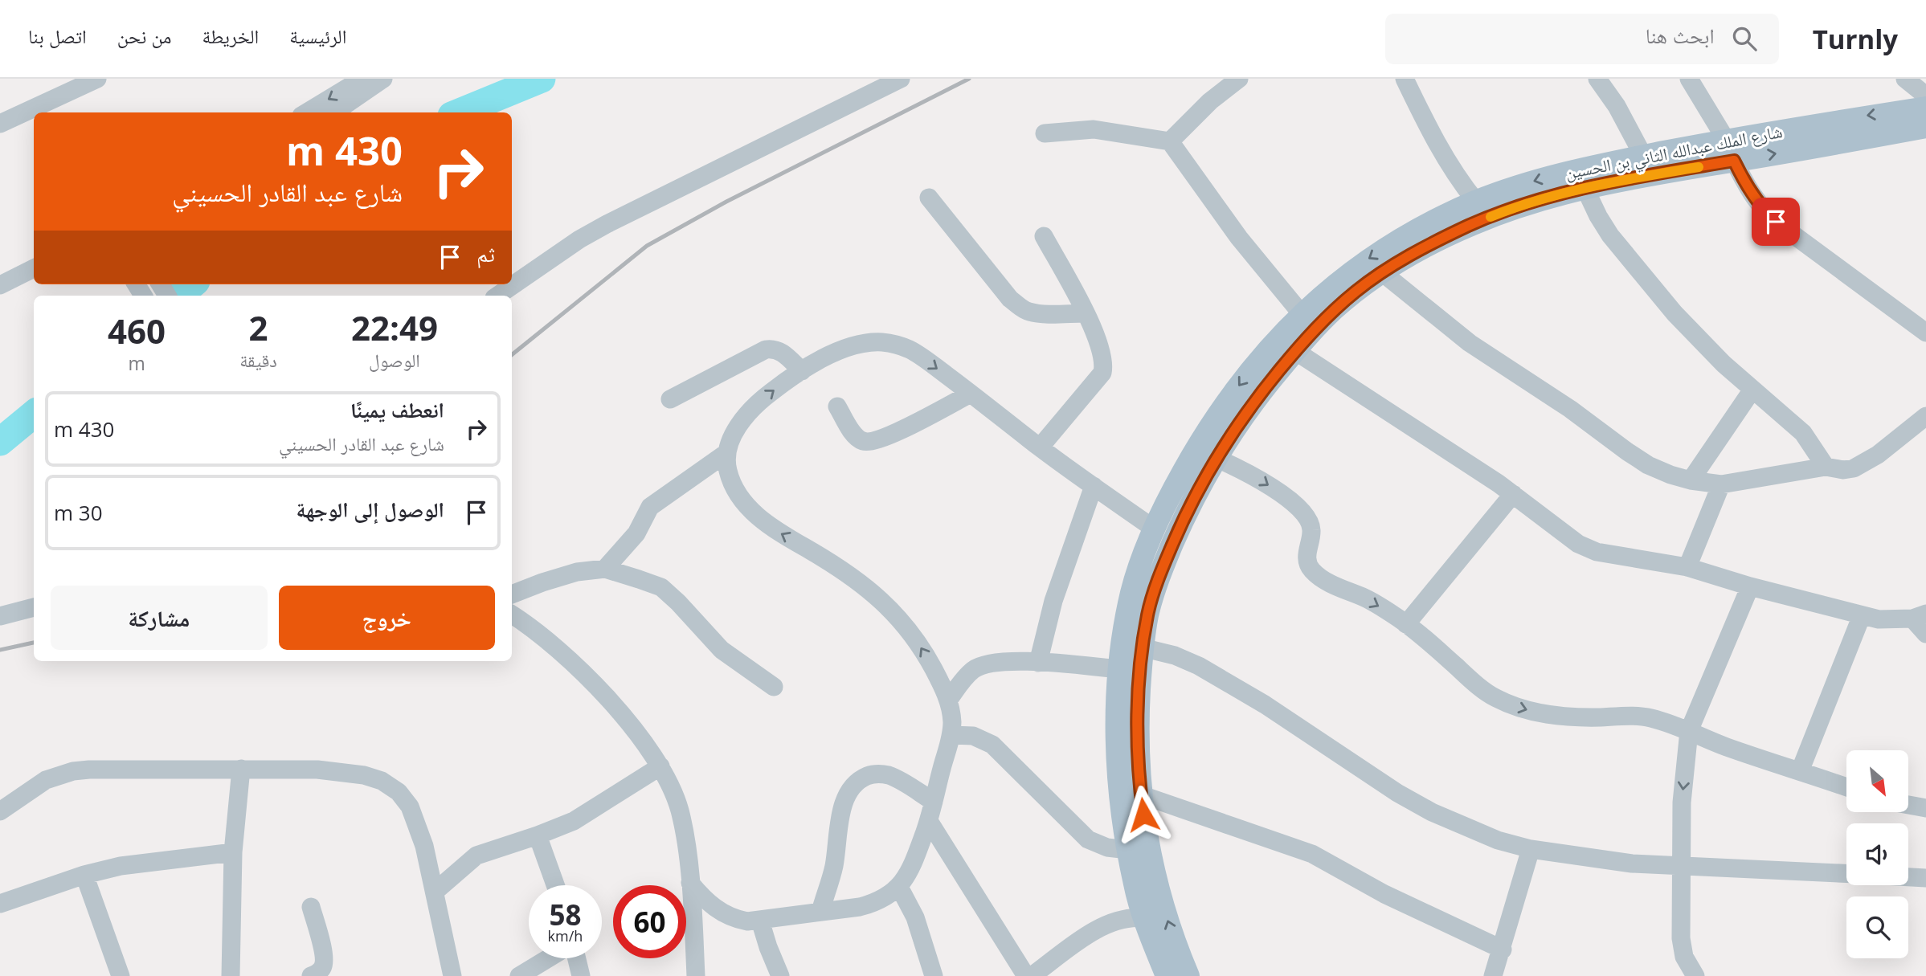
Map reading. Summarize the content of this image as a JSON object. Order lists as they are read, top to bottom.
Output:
{
  "streets": {
    "main road": ["شارع الملك عبدالله الثاني بن الحسين"]
  },
  "north": "bottom right",
  "page": {
    "header": "Turnly",
    "search": "ابحث هنا",
    "nav": [
      "الرئيسية",
      "الخريطة",
      "من نحن",
      "اتصل بنا"
    ],
    "turn": ["430 m", "شارع عبد القادر الحسيني"],
    "then": "ثم",
    "eta": [
      "22:49",
      "الوصول",
      "2",
      "دقيقة",
      "460",
      "m"
    ],
    "list": [
      {
        "name": "انعطف يمينًا",
        "note": "شارع عبد القادر الحسيني",
        "value": "430 m"
      },
      {
        "name": "الوصول إلى الوجهة",
        "value": "30 m"
      }
    ],
    "buttons": ["خروج", "مشاركة"],
    "speed": "58 km/h",
    "limit": "60"
  }
}
